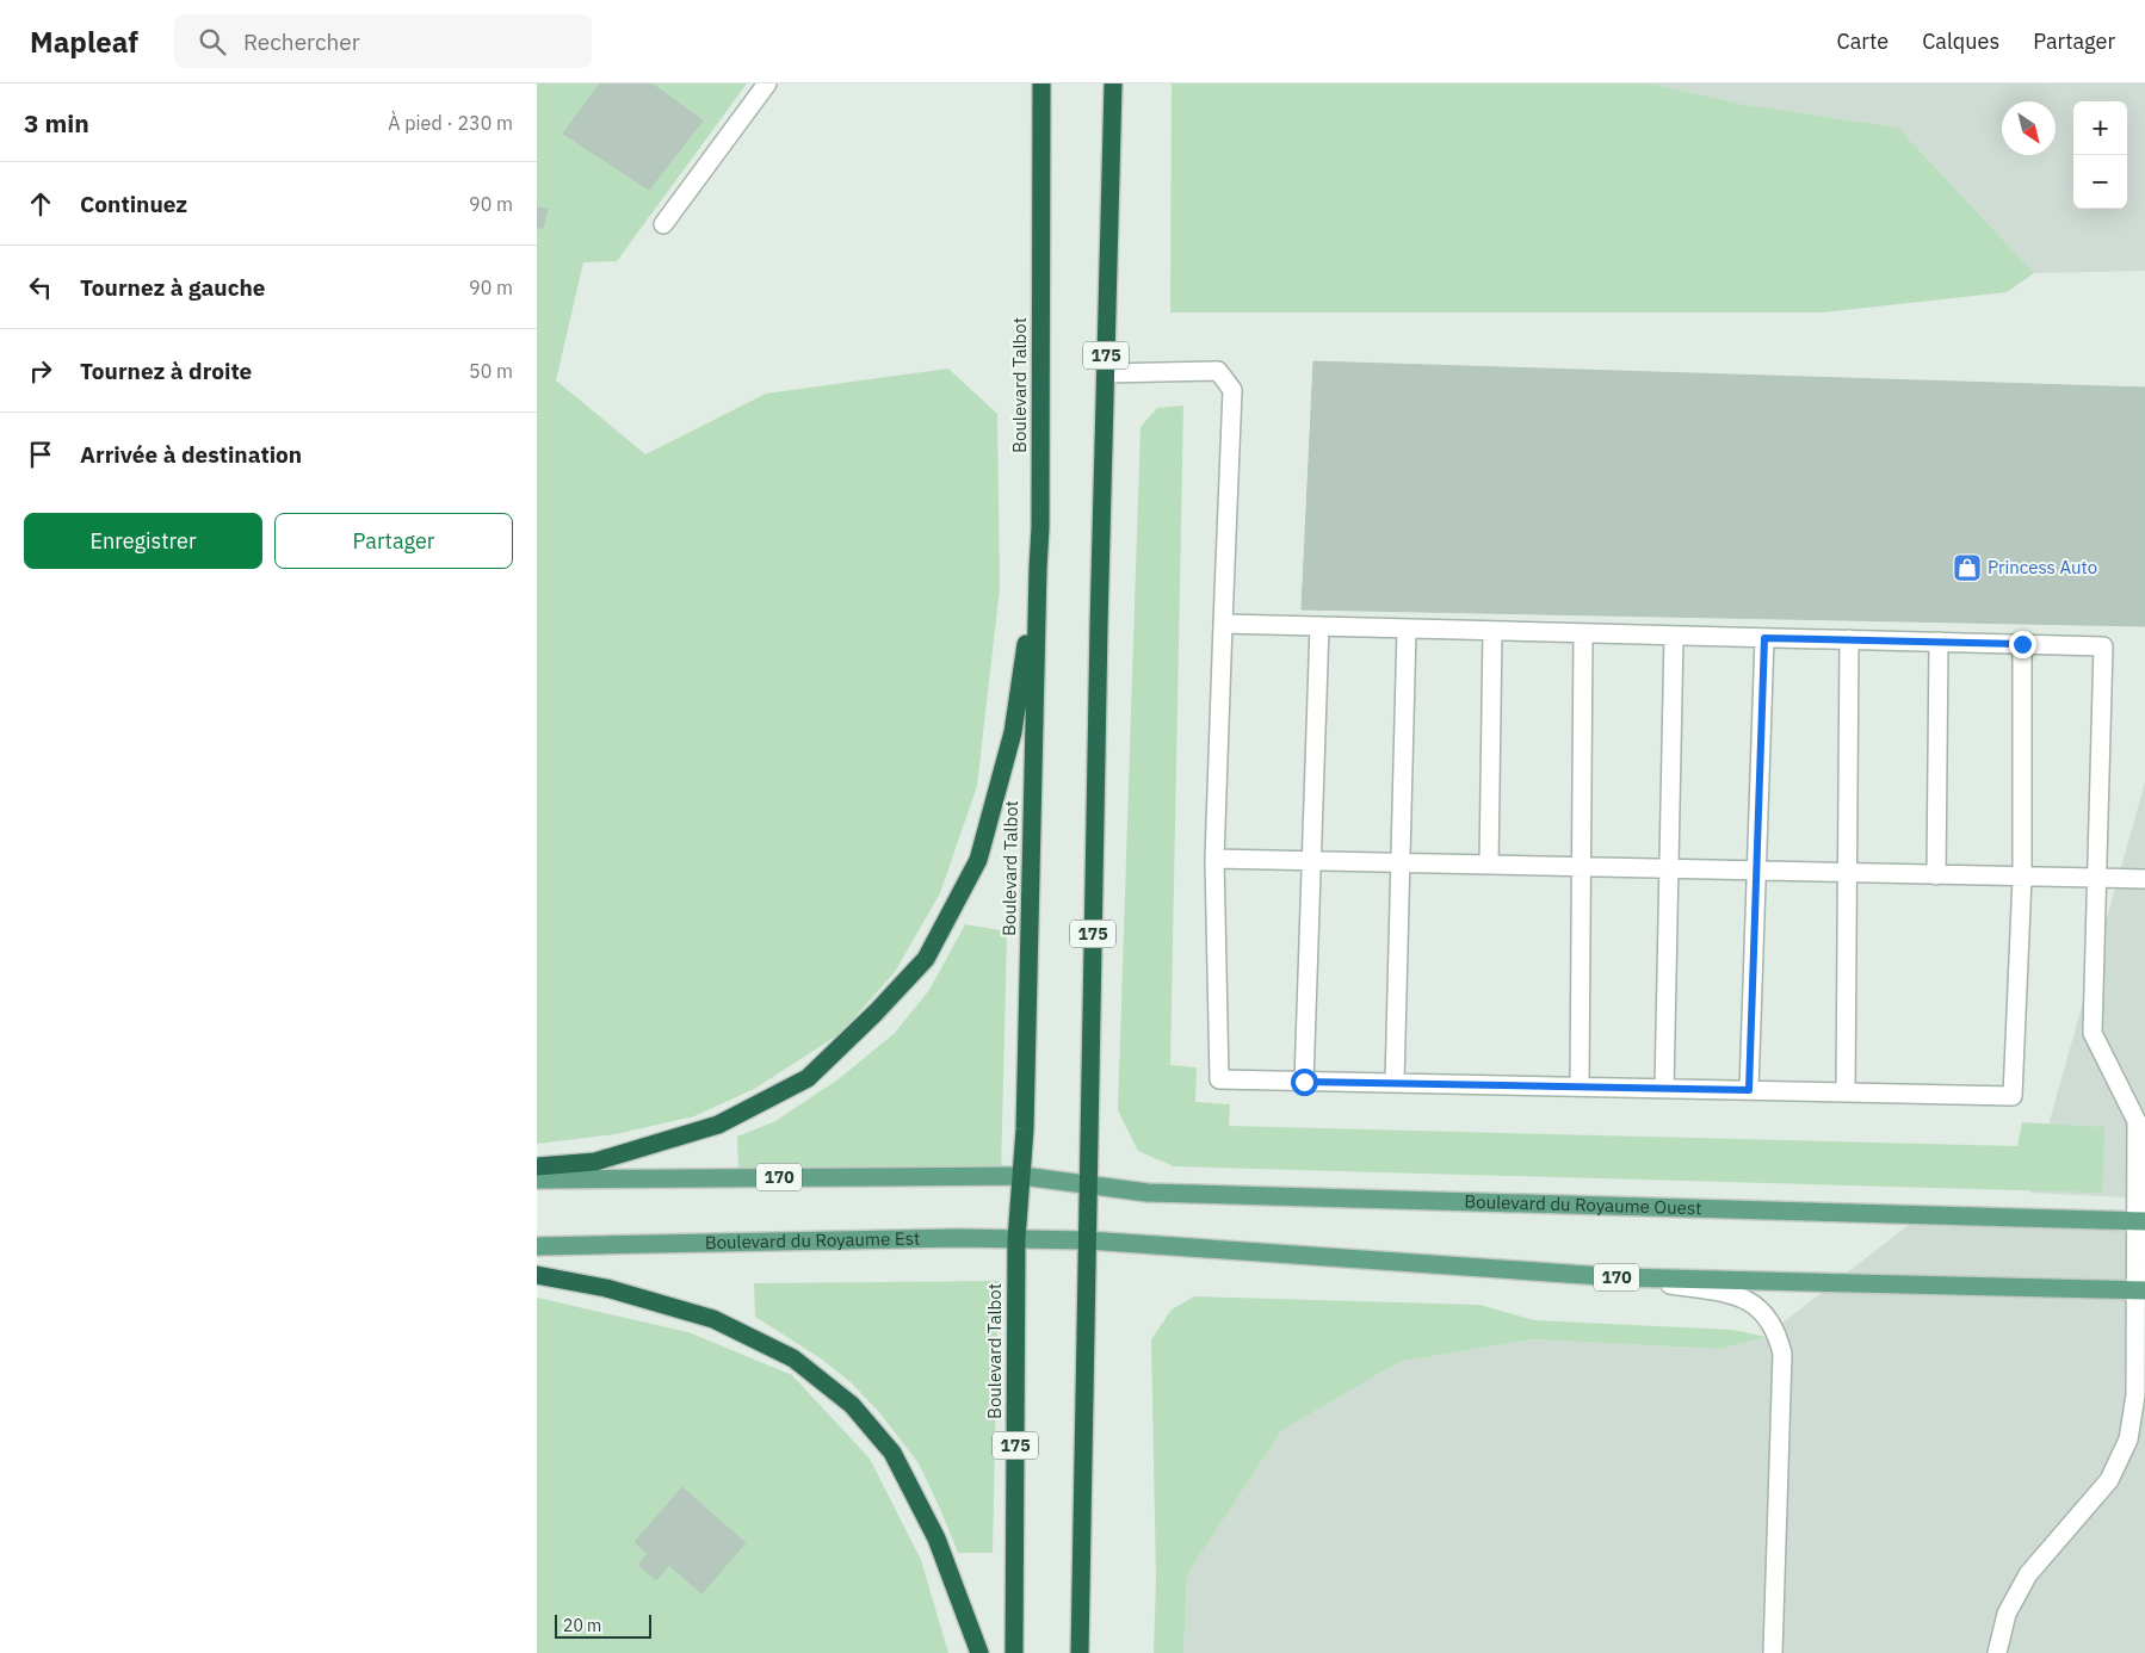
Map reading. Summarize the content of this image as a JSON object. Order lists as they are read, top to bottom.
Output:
{
  "streets": {
    "highway": ["175", "Boulevard Talbot"],
    "main road": ["170", "Boulevard du Royaume Ouest", "Boulevard du Royaume Est"]
  },
  "crossings": [
    ["175", "170"],
    ["175", "Boulevard du Royaume Ouest"],
    ["175", "Boulevard du Royaume Est"],
    ["Boulevard Talbot", "170"],
    ["Boulevard Talbot", "Boulevard du Royaume Ouest"],
    ["Boulevard Talbot", "Boulevard du Royaume Est"],
    ["170", "Boulevard du Royaume Ouest"],
    ["170", "Boulevard du Royaume Est"]
  ],
  "places": {
    "shop": ["Princess Auto"]
  },
  "scale_bar": "20 m",
  "north": "bottom right",
  "page": {
    "header": "Mapleaf",
    "search": "Rechercher",
    "nav": ["Carte", "Calques", "Partager"],
    "heading": ["3 min", "À pied · 230 m"],
    "map_buttons": ["+", "−"],
    "list": [
      ["Continuez", "90 m"],
      ["Tournez à gauche", "90 m"],
      ["Tournez à droite", "50 m"],
      "Arrivée à destination"
    ],
    "buttons": ["Enregistrer", "Partager"],
    "scale": "20 m"
  }
}
